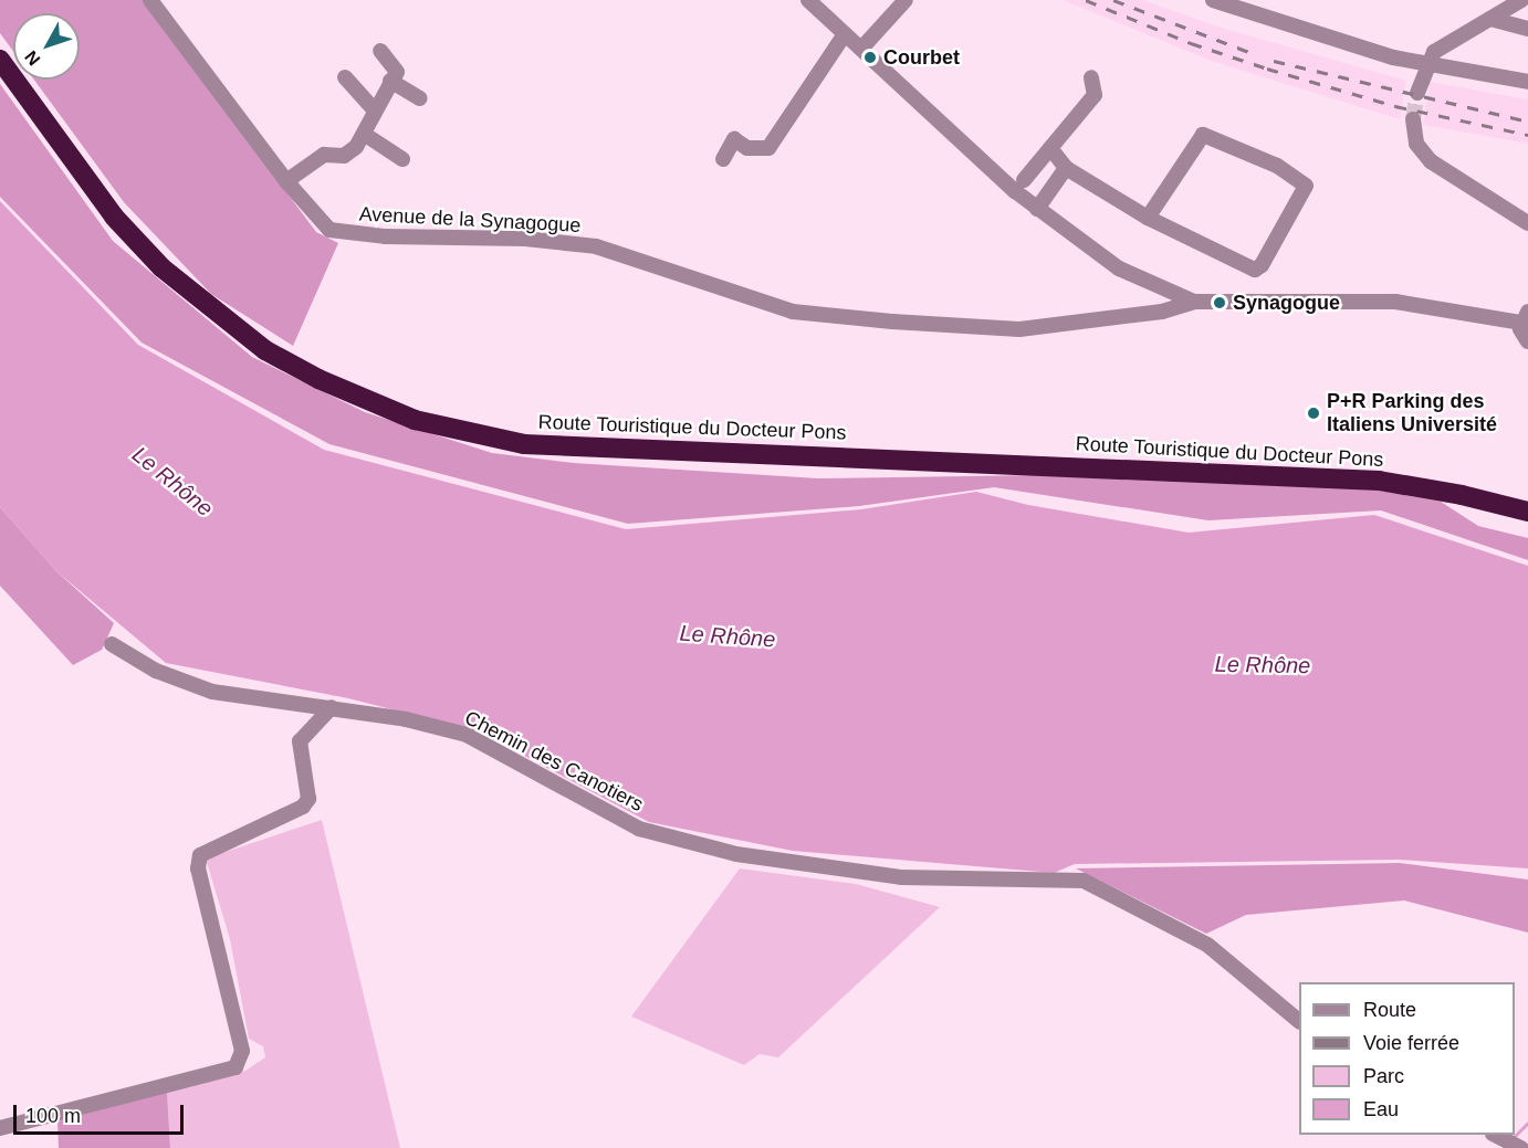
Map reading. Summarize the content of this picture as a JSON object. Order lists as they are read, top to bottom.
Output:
{
  "streets": {
    "highway": ["Route Touristique du Docteur Pons"],
    "street": ["Avenue de la Synagogue", "Chemin des Canotiers"]
  },
  "water": ["Le Rhône"],
  "places": ["Courbet", "Synagogue", "P+R Parking des Italiens Université"],
  "legend": [
    "Route",
    "Voie ferrée",
    "Parc",
    "Eau"
  ],
  "scale_bar": "100 m",
  "north": "bottom left"
}
